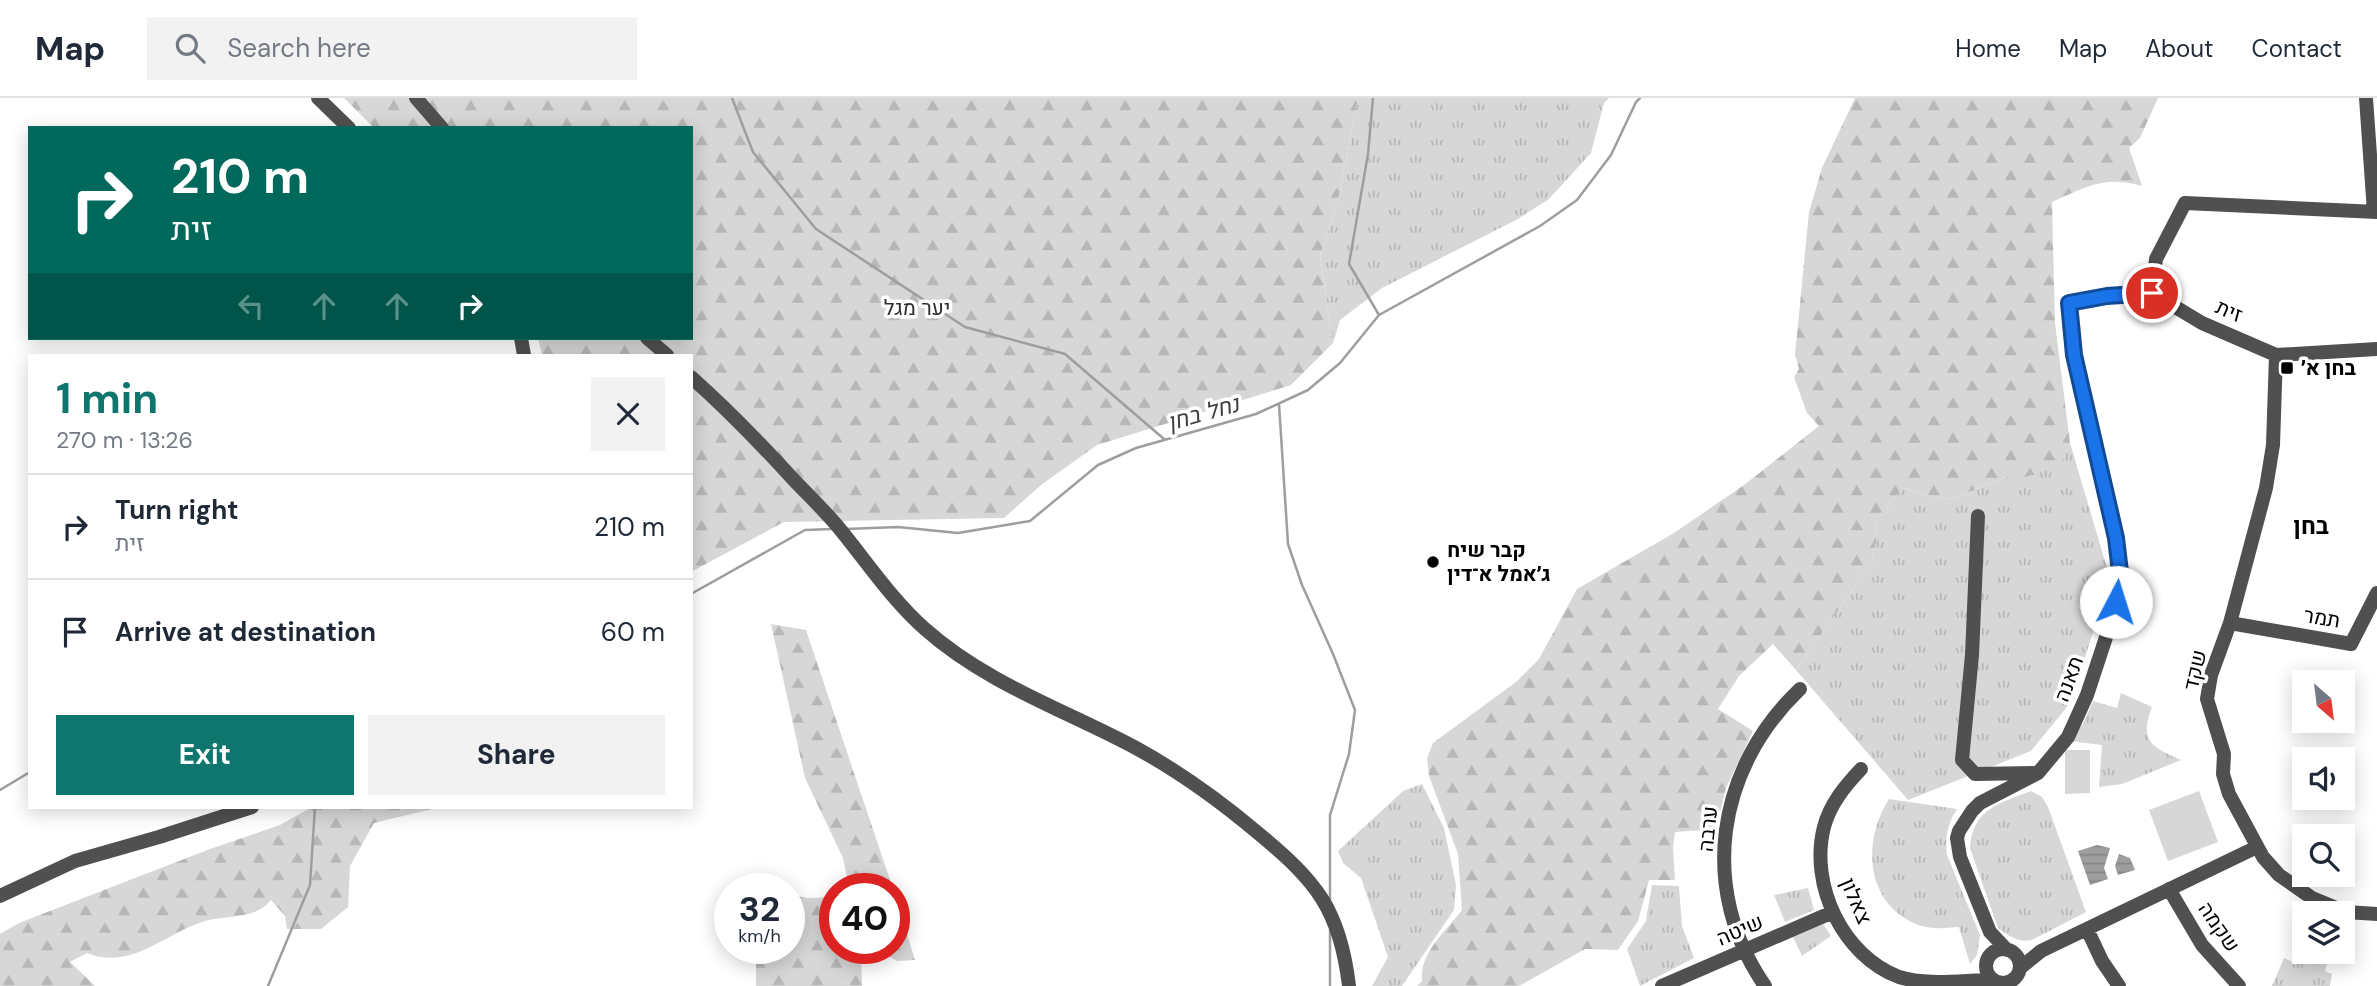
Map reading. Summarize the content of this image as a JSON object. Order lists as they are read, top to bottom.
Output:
{
  "streets": {
    "street": [
      "זית",
      "תמר",
      "שקד",
      "תאנה",
      "ערבה",
      "צאלון",
      "שקמה",
      "שיטה"
    ]
  },
  "crossings": [
    ["זית", "שקד"],
    ["זית", "תאנה"],
    ["תמר", "שקד"],
    ["תאנה", "צאלון"],
    ["ערבה", "שיטה"],
    ["צאלון", "שיטה"]
  ],
  "districts": ["בחן"],
  "water": ["נחל בחן"],
  "parks": ["יער מגל"],
  "places": {
    "transit": ["בחן א׳"],
    "other": ["קבר שיח ג׳אמל א־דין"]
  },
  "north": "bottom right",
  "page": {
    "header": "Map",
    "search": "Search here",
    "nav": [
      "Home",
      "Map",
      "About",
      "Contact"
    ],
    "turn": ["210 m", "זית"],
    "heading": ["1 min", "270 m · 13:26"],
    "list": [
      {
        "name": "Turn right",
        "note": "זית",
        "value": "210 m"
      },
      {
        "name": "Arrive at destination",
        "value": "60 m"
      }
    ],
    "buttons": ["Exit", "Share"],
    "speed": "32 km/h",
    "limit": "40"
  }
}
